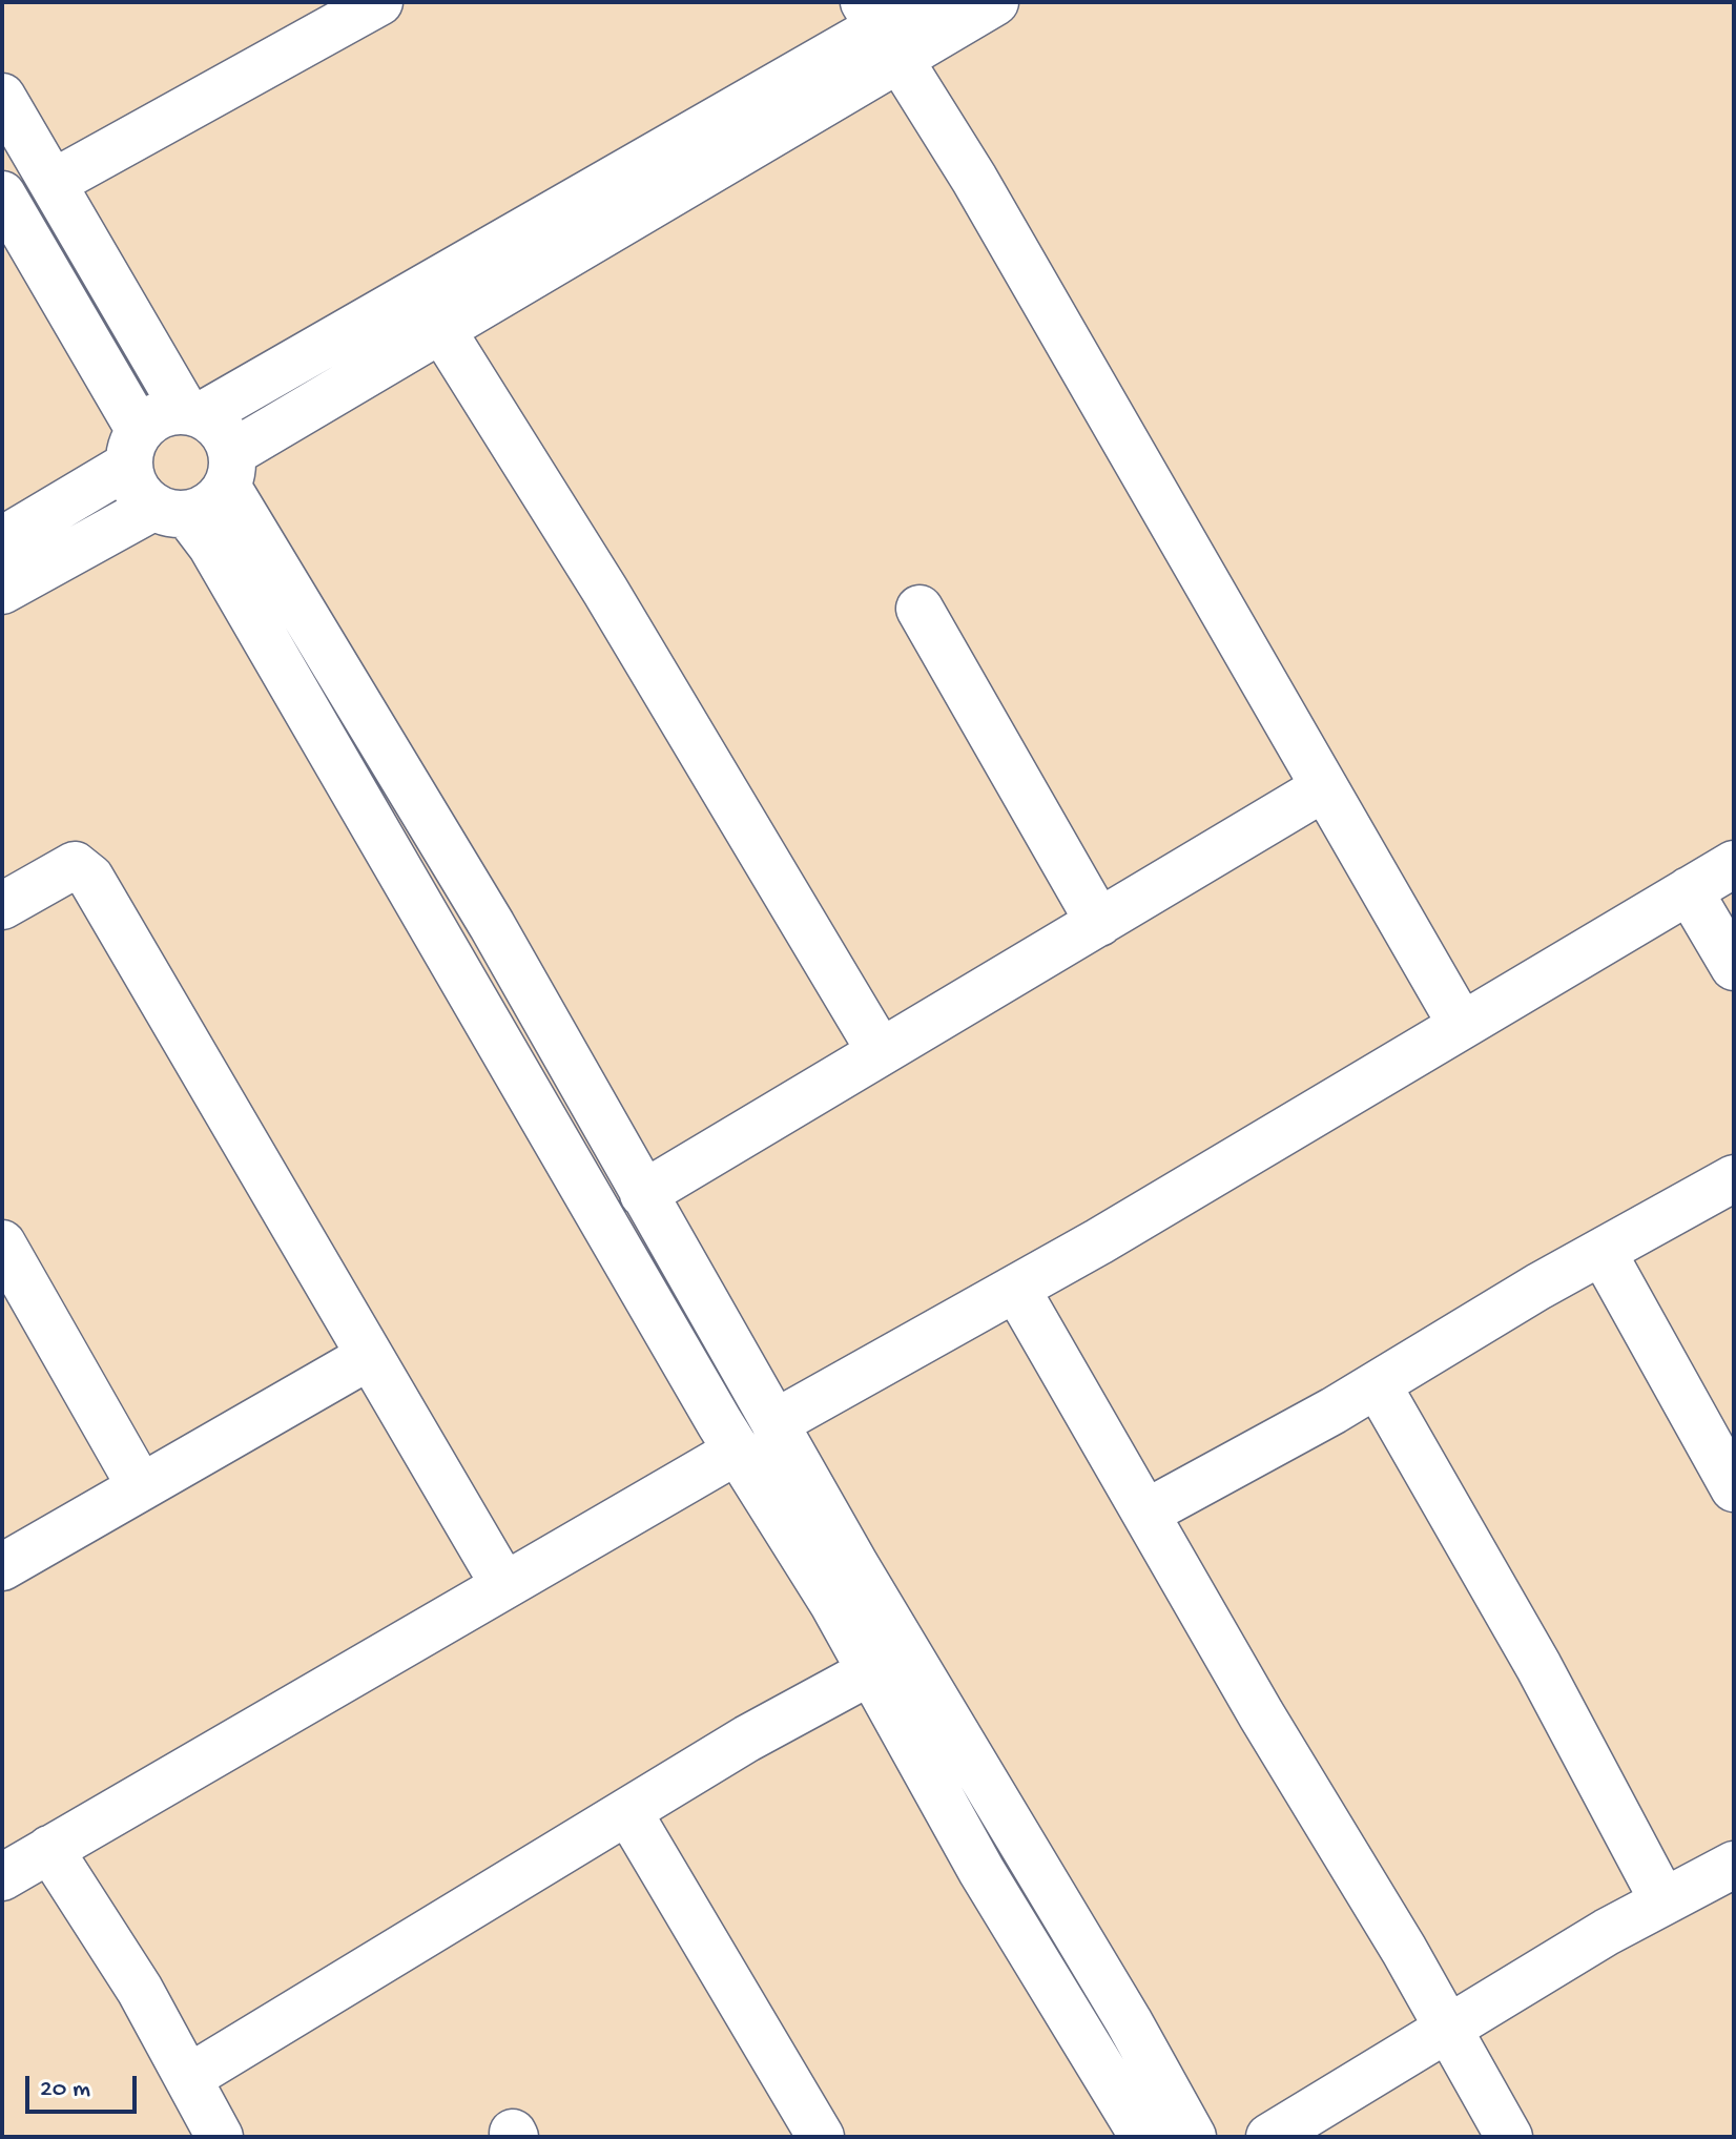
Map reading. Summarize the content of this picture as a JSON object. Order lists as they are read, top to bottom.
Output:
{
  "scale_bar": "20 m"
}
